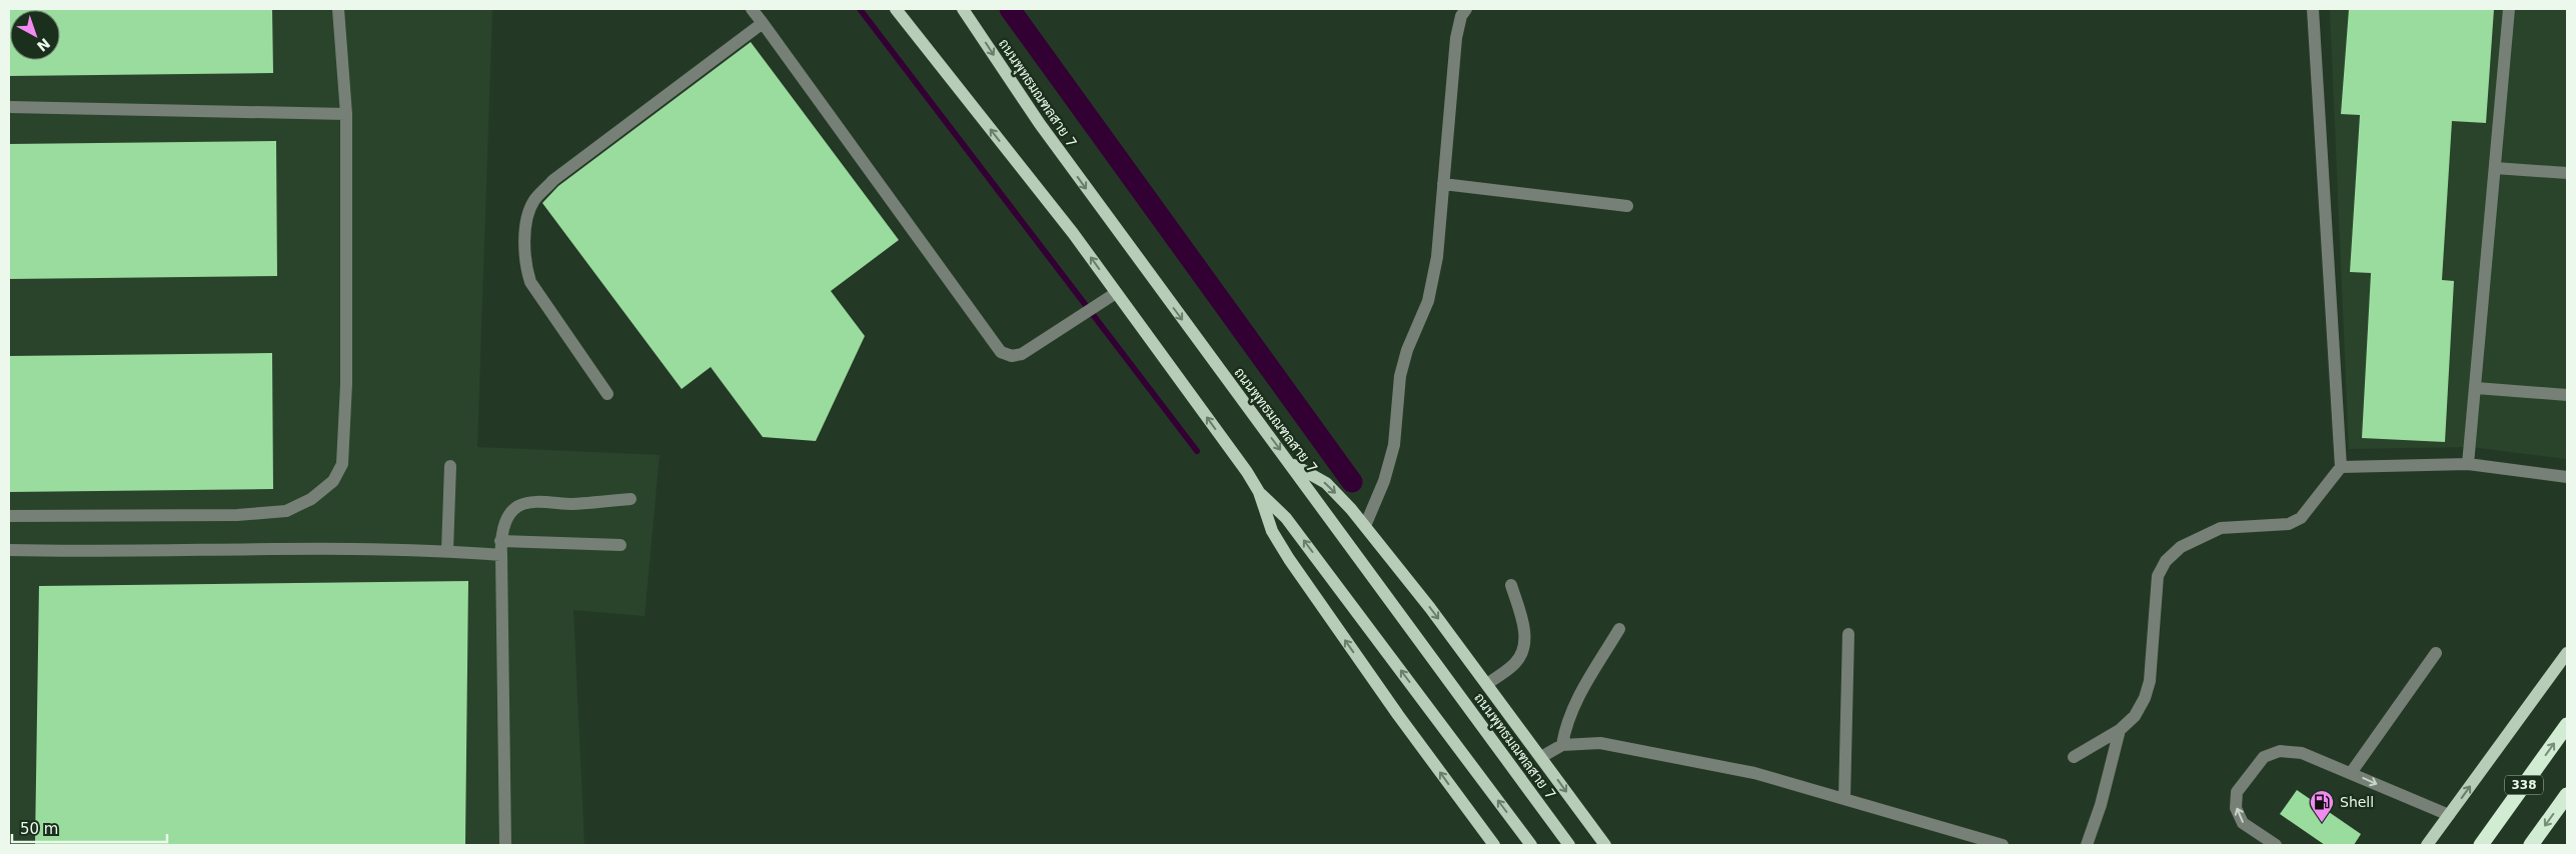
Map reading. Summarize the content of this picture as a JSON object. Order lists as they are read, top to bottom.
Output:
{
  "streets": {
    "highway": ["338"],
    "main road": ["ถนนพุทธมณฑลสาย 7"]
  },
  "places": {
    "fuel station": ["Shell"]
  },
  "scale_bar": "50 m",
  "north": "bottom right"
}
